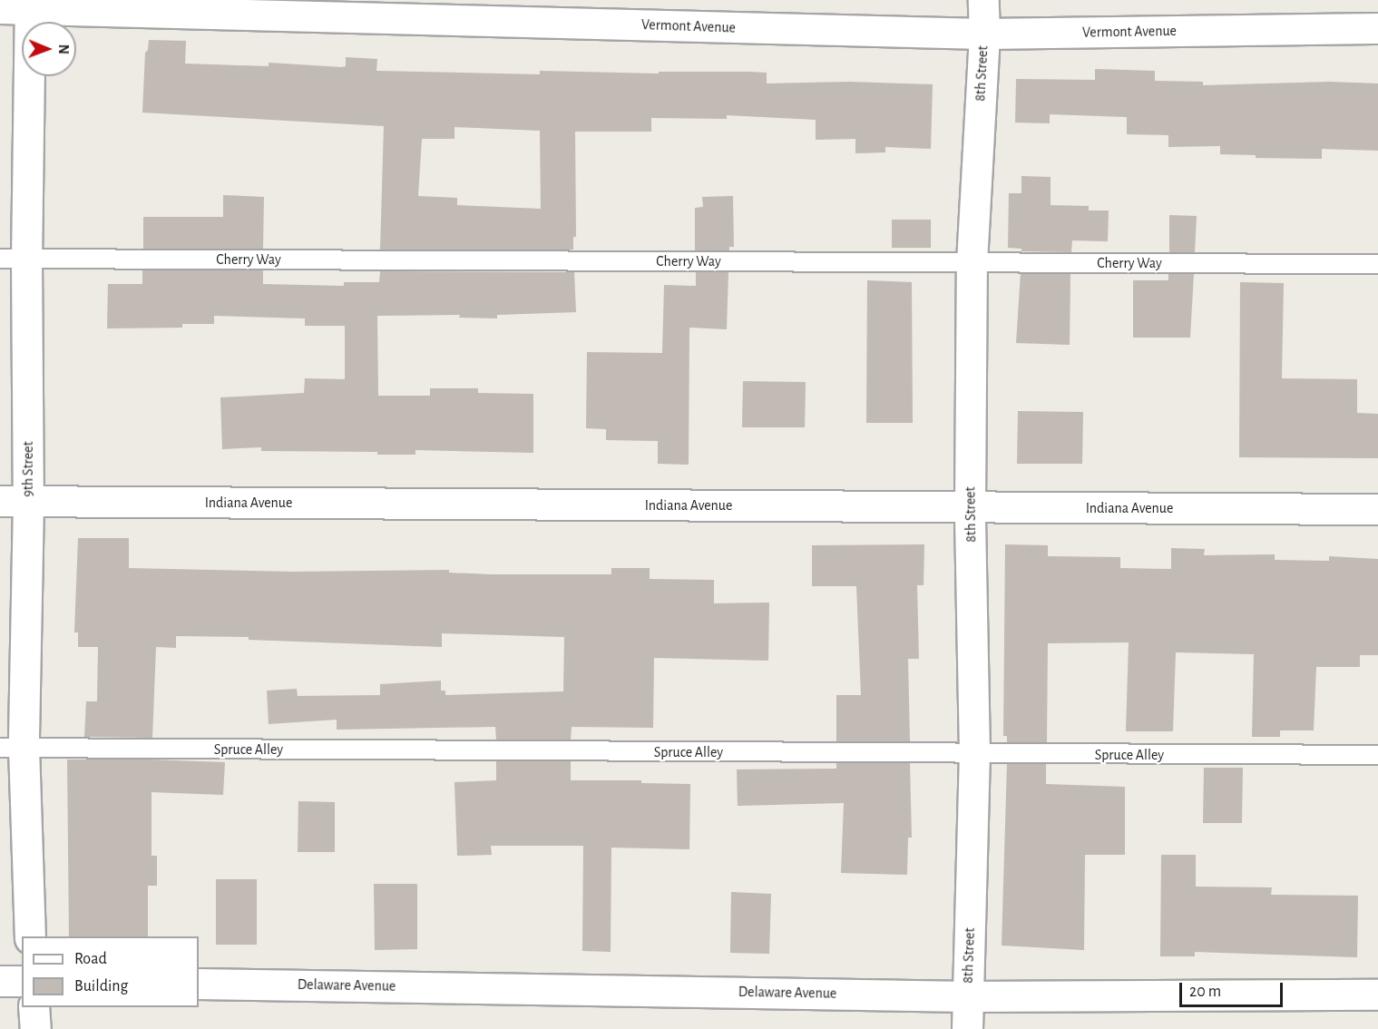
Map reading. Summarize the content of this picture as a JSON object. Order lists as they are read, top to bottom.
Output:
{
  "streets": {
    "street": [
      "Vermont Avenue",
      "8th Street",
      "9th Street",
      "Indiana Avenue",
      "Delaware Avenue"
    ],
    "lane": ["Cherry Way", "Spruce Alley"]
  },
  "crossings": [
    ["Vermont Avenue", "8th Street"],
    ["Vermont Avenue", "9th Street"],
    ["8th Street", "Cherry Way"],
    ["8th Street", "Indiana Avenue"],
    ["8th Street", "Spruce Alley"],
    ["8th Street", "Delaware Avenue"],
    ["Cherry Way", "9th Street"],
    ["9th Street", "Indiana Avenue"],
    ["9th Street", "Spruce Alley"]
  ],
  "legend": ["Road", "Building"],
  "scale_bar": "20 m",
  "north": "right"
}
